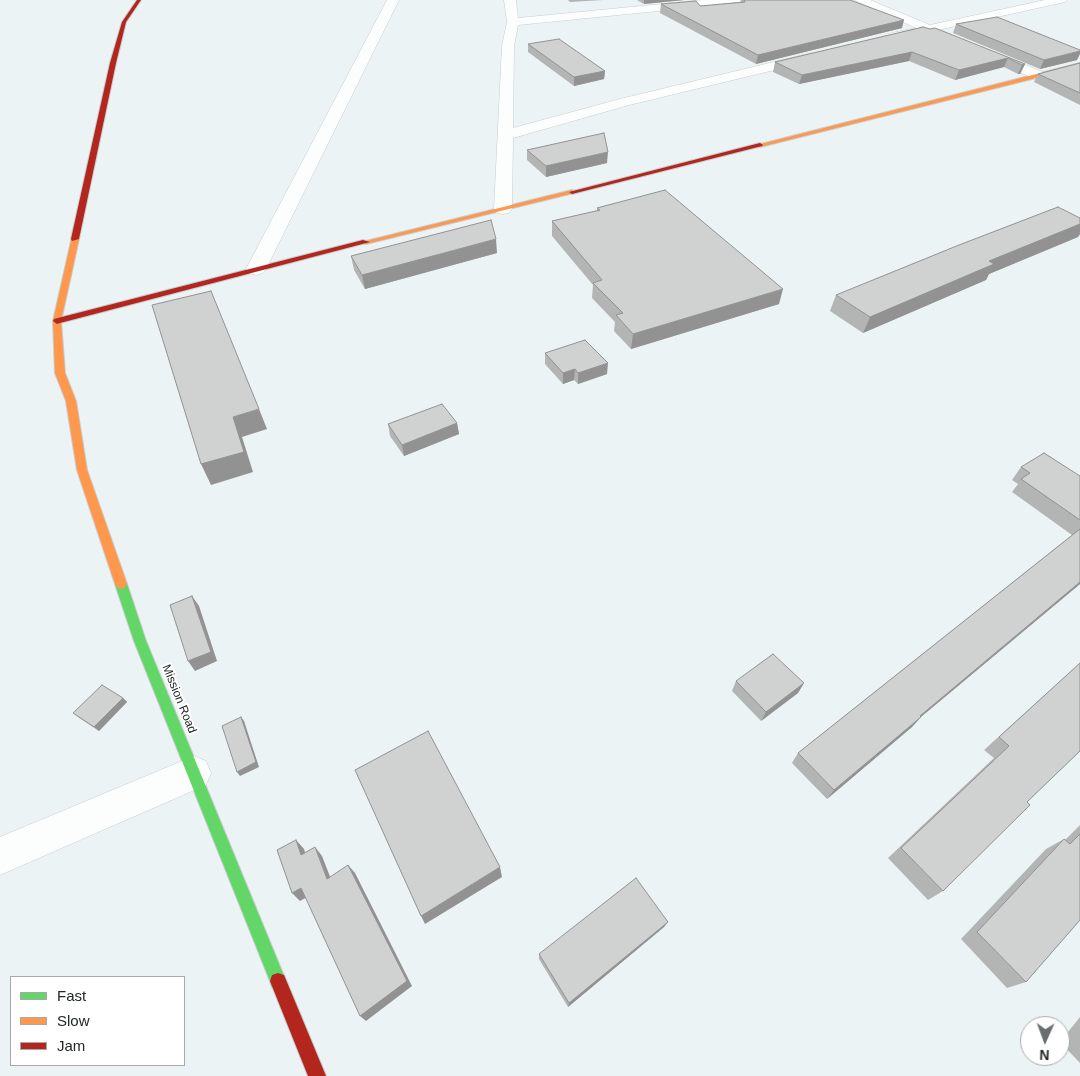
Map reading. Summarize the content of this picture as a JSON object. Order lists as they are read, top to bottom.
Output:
{
  "streets": {
    "street": ["Mission Road"]
  },
  "legend": ["Fast", "Slow", "Jam"],
  "north": "bottom"
}
